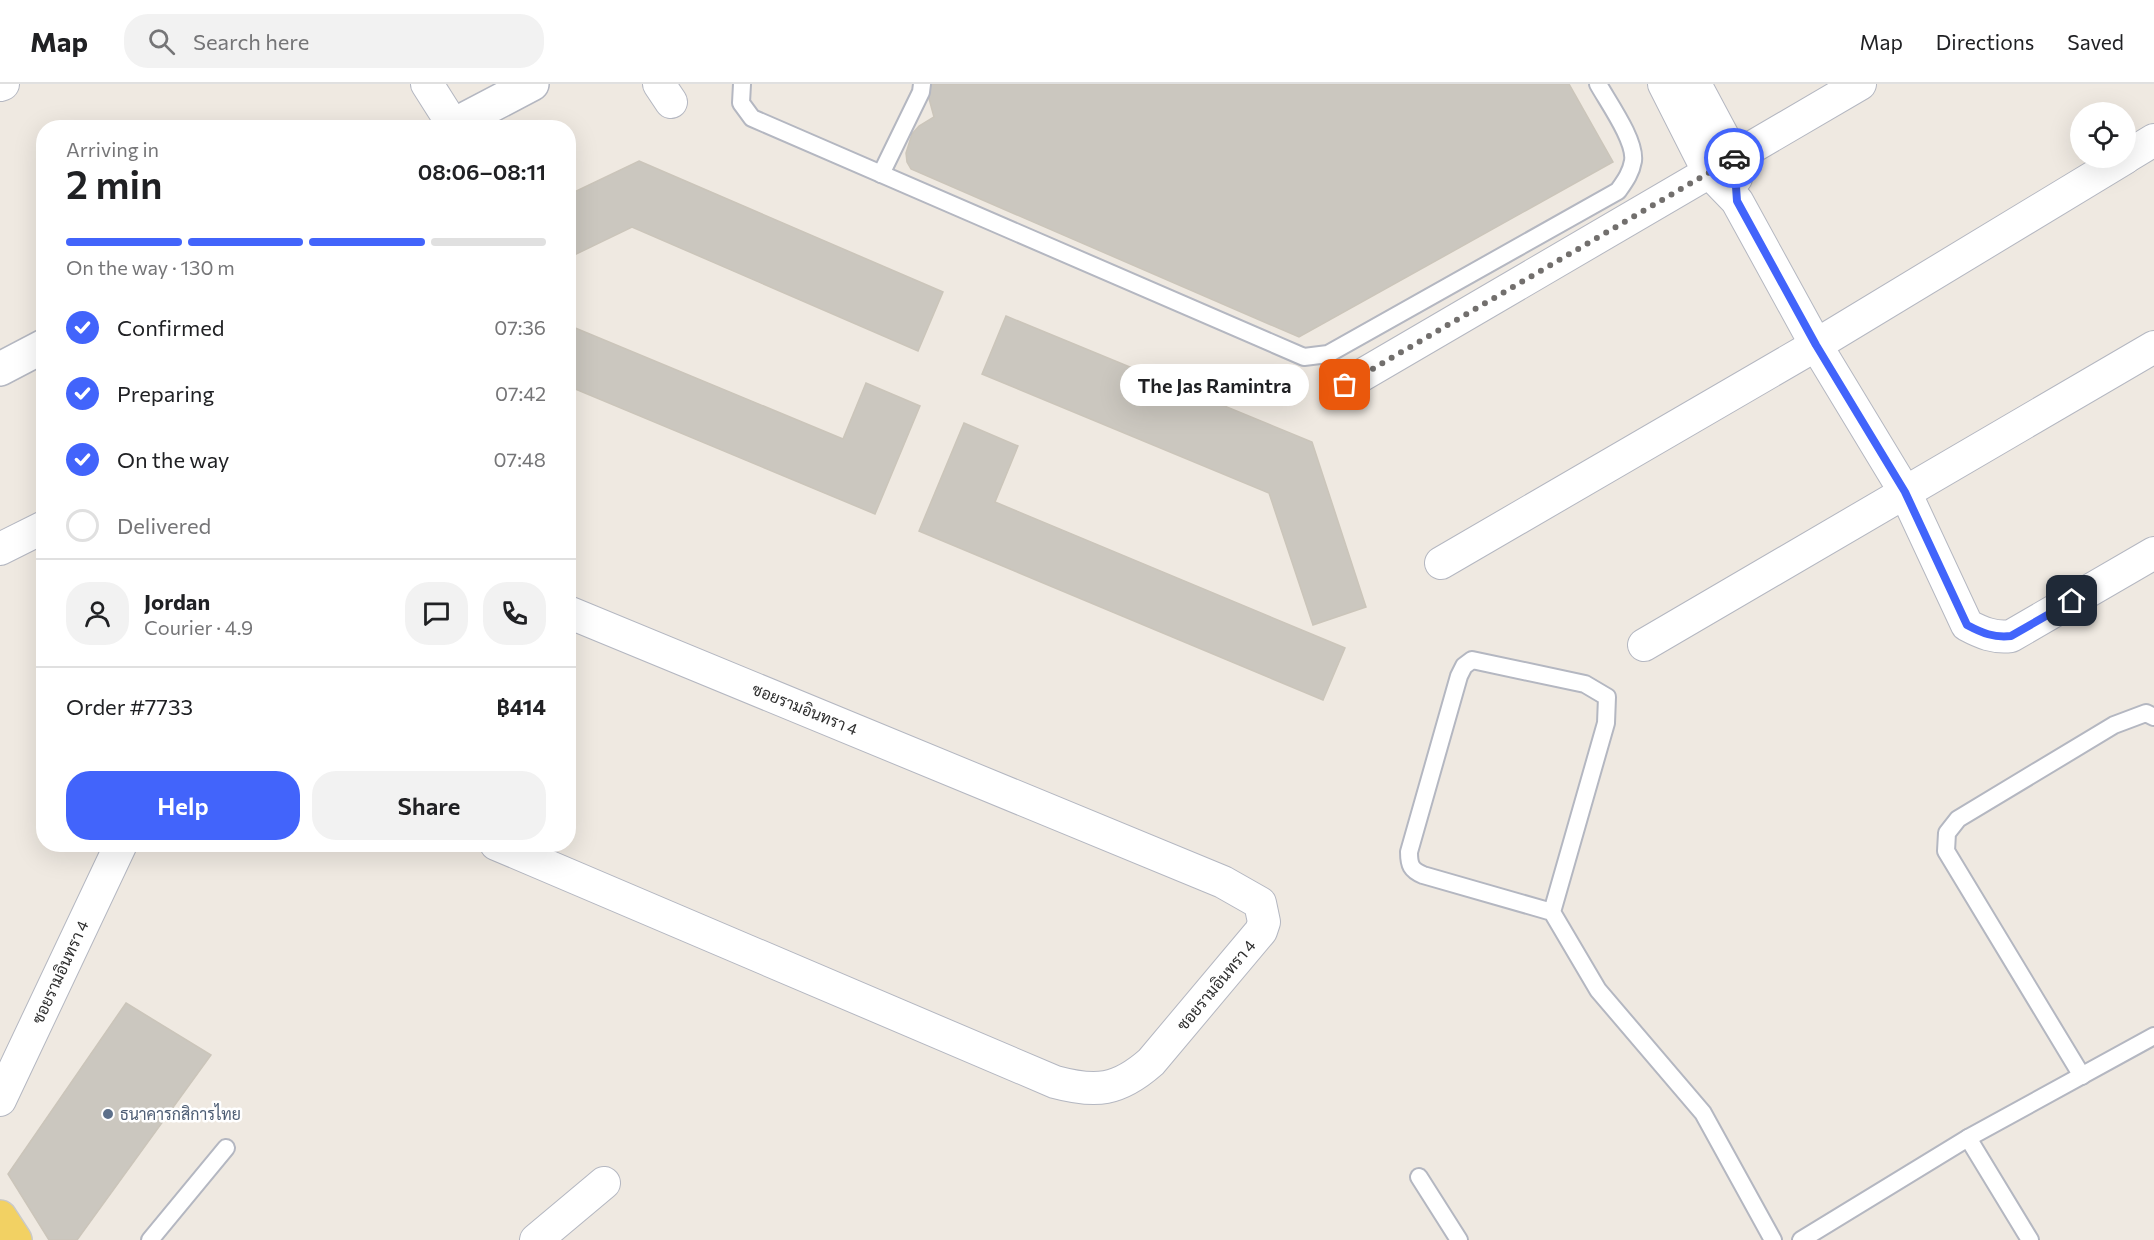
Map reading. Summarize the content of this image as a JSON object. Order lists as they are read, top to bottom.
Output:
{
  "streets": {
    "street": ["ซอยรามอินทรา 4"]
  },
  "places": ["The Jas Ramintra", "ธนาคารกสิการไทย"],
  "page": {
    "header": "Map",
    "search": "Search here",
    "nav": ["Map", "Directions", "Saved"],
    "heading": ["2 min", "Arriving in", "08:06–08:11"],
    "panel": [
      "Jordan",
      "Courier · 4.9",
      "Order #7733",
      "฿414"
    ],
    "bar": "On the way · 130 m",
    "list": [
      ["Confirmed", "07:36"],
      ["Preparing", "07:42"],
      ["On the way", "07:48"],
      "Delivered"
    ],
    "bubble": "The Jas Ramintra",
    "buttons": ["Help", "Share"]
  }
}
